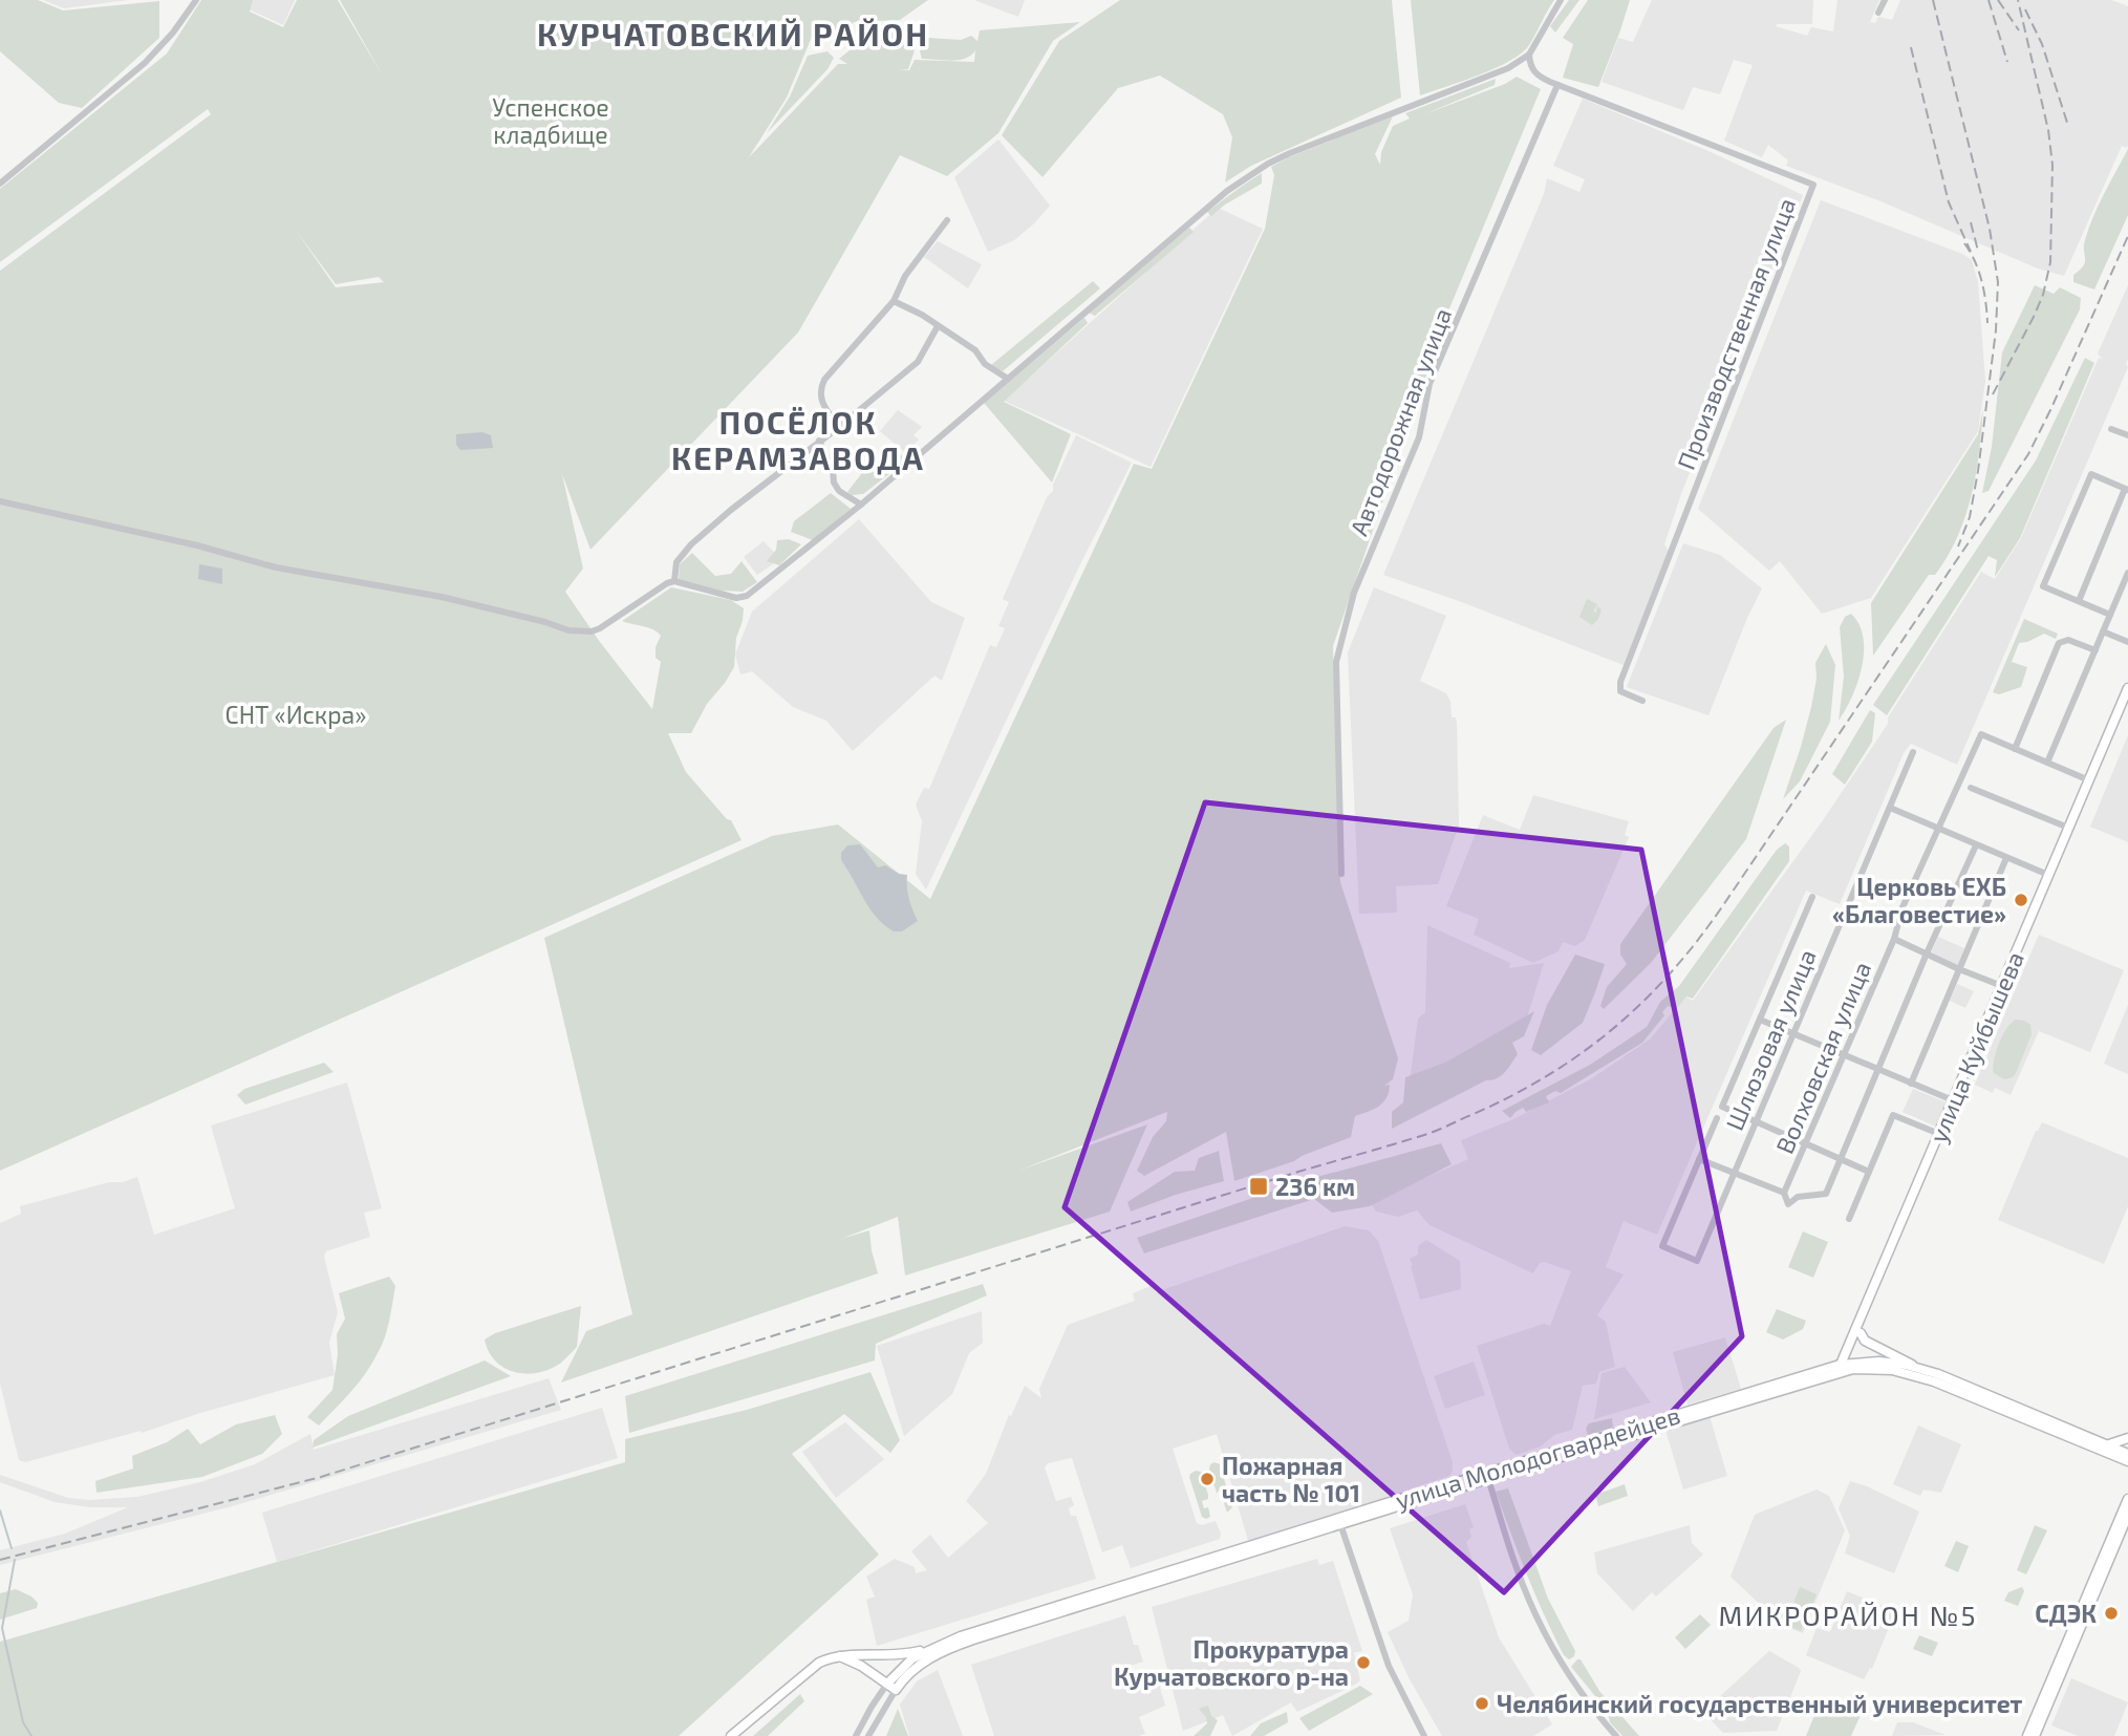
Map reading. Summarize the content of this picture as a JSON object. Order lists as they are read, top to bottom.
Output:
{
  "streets": {
    "main road": ["улица Куйбышева", "улица Молодогвардейцев"],
    "street": [
      "Производственная улица",
      "Автодорожная улица",
      "Шлюзовая улица",
      "Волховская улица"
    ]
  },
  "crossings": [
    ["Производственная улица", "Автодорожная улица"],
    ["улица Куйбышева", "улица Молодогвардейцев"]
  ],
  "districts": ["КУРЧАТОВСКИЙ РАЙОН", "ПОСЁЛОК КЕРАМЗАВОДА", "МИКРОРАЙОН №5"],
  "parks": ["Успенское кладбище", "СНТ «Искра»"],
  "places": {
    "other": [
      "Церковь ЕХБ «Благовестие»",
      "Пожарная часть № 101",
      "СДЭК",
      "Прокуратура Курчатовского р-на",
      "Челябинский государственный университет"
    ],
    "transit": ["236 км"]
  }
}
